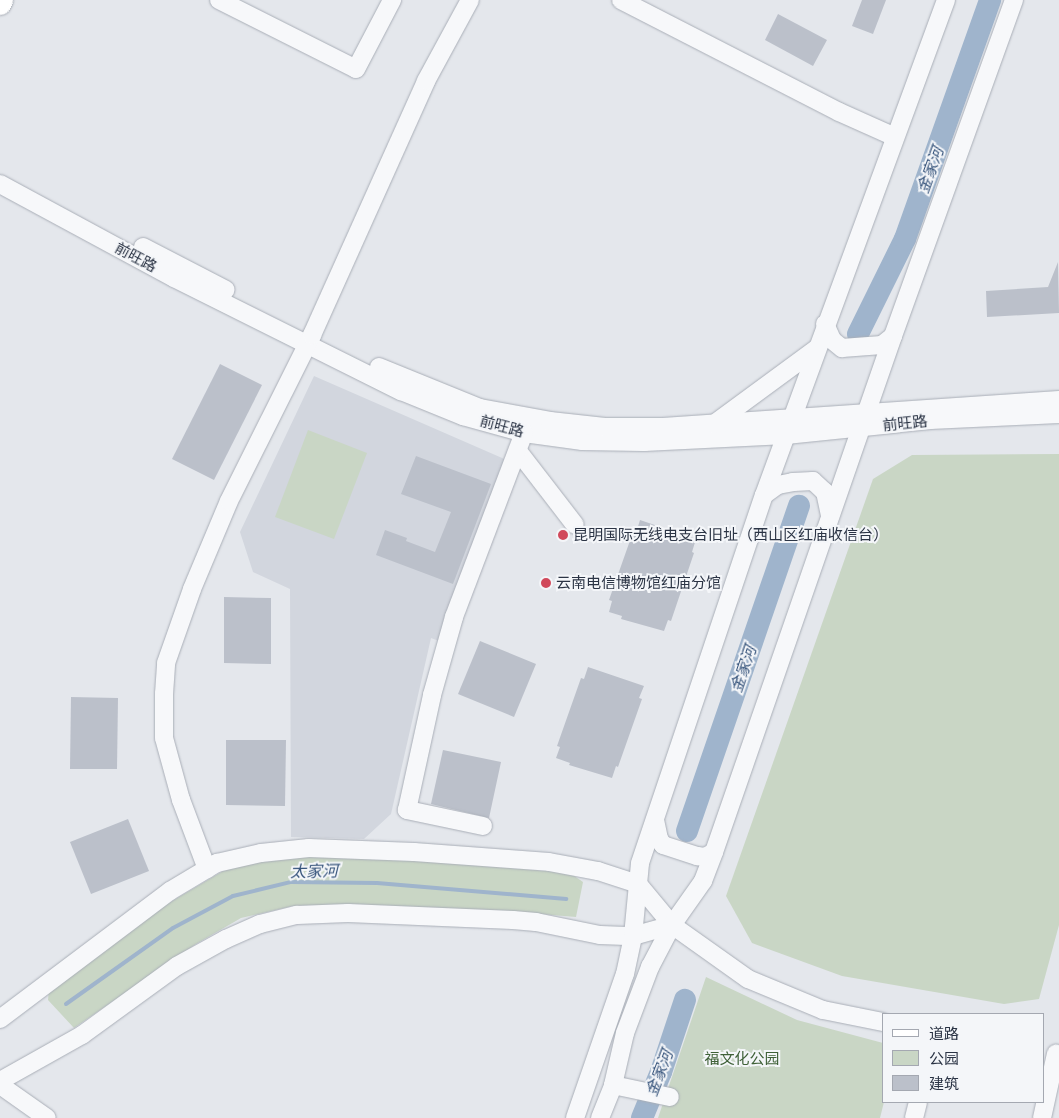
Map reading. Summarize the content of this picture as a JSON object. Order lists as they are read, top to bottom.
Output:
{
  "streets": {
    "street": ["前旺路"]
  },
  "water": ["金家河", "太家河"],
  "parks": ["福文化公园"],
  "places": ["昆明国际无线电支台旧址（西山区红庙收信台）", "云南电信博物馆红庙分馆"],
  "legend": ["道路", "公园", "建筑"]
}
